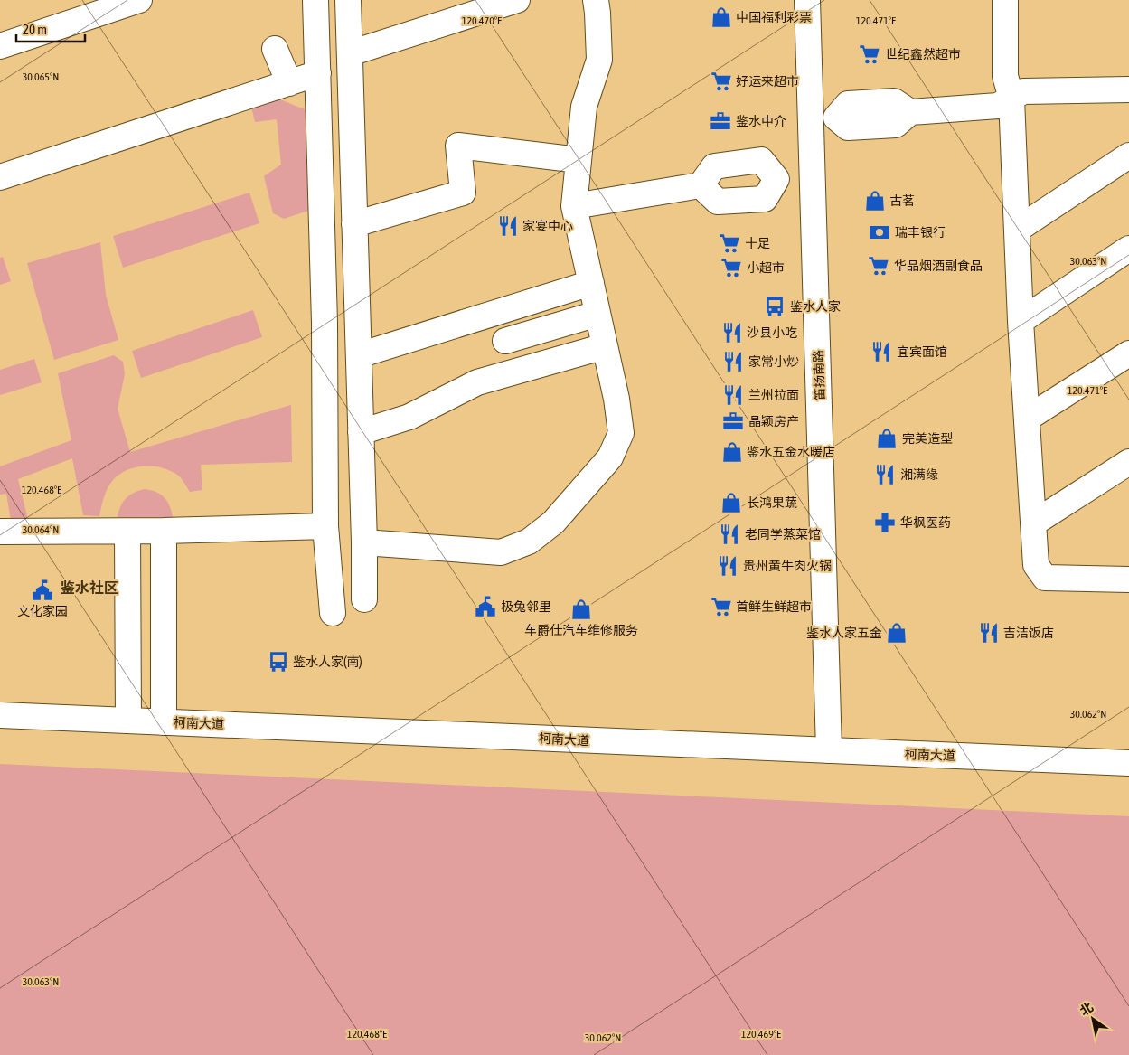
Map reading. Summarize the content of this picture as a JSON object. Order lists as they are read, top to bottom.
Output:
{
  "streets": {
    "street": ["笛扬南路", "柯南大道"]
  },
  "crossings": [
    ["笛扬南路", "柯南大道"]
  ],
  "districts": ["鉴水社区"],
  "places": {
    "shop": [
      "中国福利彩票",
      "古茗",
      "完美造型",
      "鉴水五金水暖店",
      "长鸿果蔬",
      "车爵仕汽车维修服务",
      "鉴水人家五金"
    ],
    "supermarket": [
      "世纪鑫然超市",
      "好运来超市",
      "十足",
      "华品烟酒副食品",
      "小超市",
      "首鲜生鲜超市"
    ],
    "office": ["鉴水中介", "晶颖房产"],
    "restaurant": [
      "家宴中心",
      "沙县小吃",
      "宜宾面馆",
      "家常小炒",
      "兰州拉面",
      "湘满缘",
      "老同学蒸菜馆",
      "贵州黄牛肉火锅",
      "吉洁饭店"
    ],
    "bank": ["瑞丰银行"],
    "bus stop": ["鉴水人家", "鉴水人家(南)"],
    "pharmacy": ["华枫医药"],
    "public building": ["文化家园", "极兔邻里"]
  },
  "scale_bar": "20 m",
  "north": "top left",
  "coordinates": [
    "120.470°E",
    "120.471°E",
    "30.065°N",
    "30.063°N",
    "120.468°E",
    "30.064°N",
    "30.062°N",
    "120.469°E"
  ]
}
